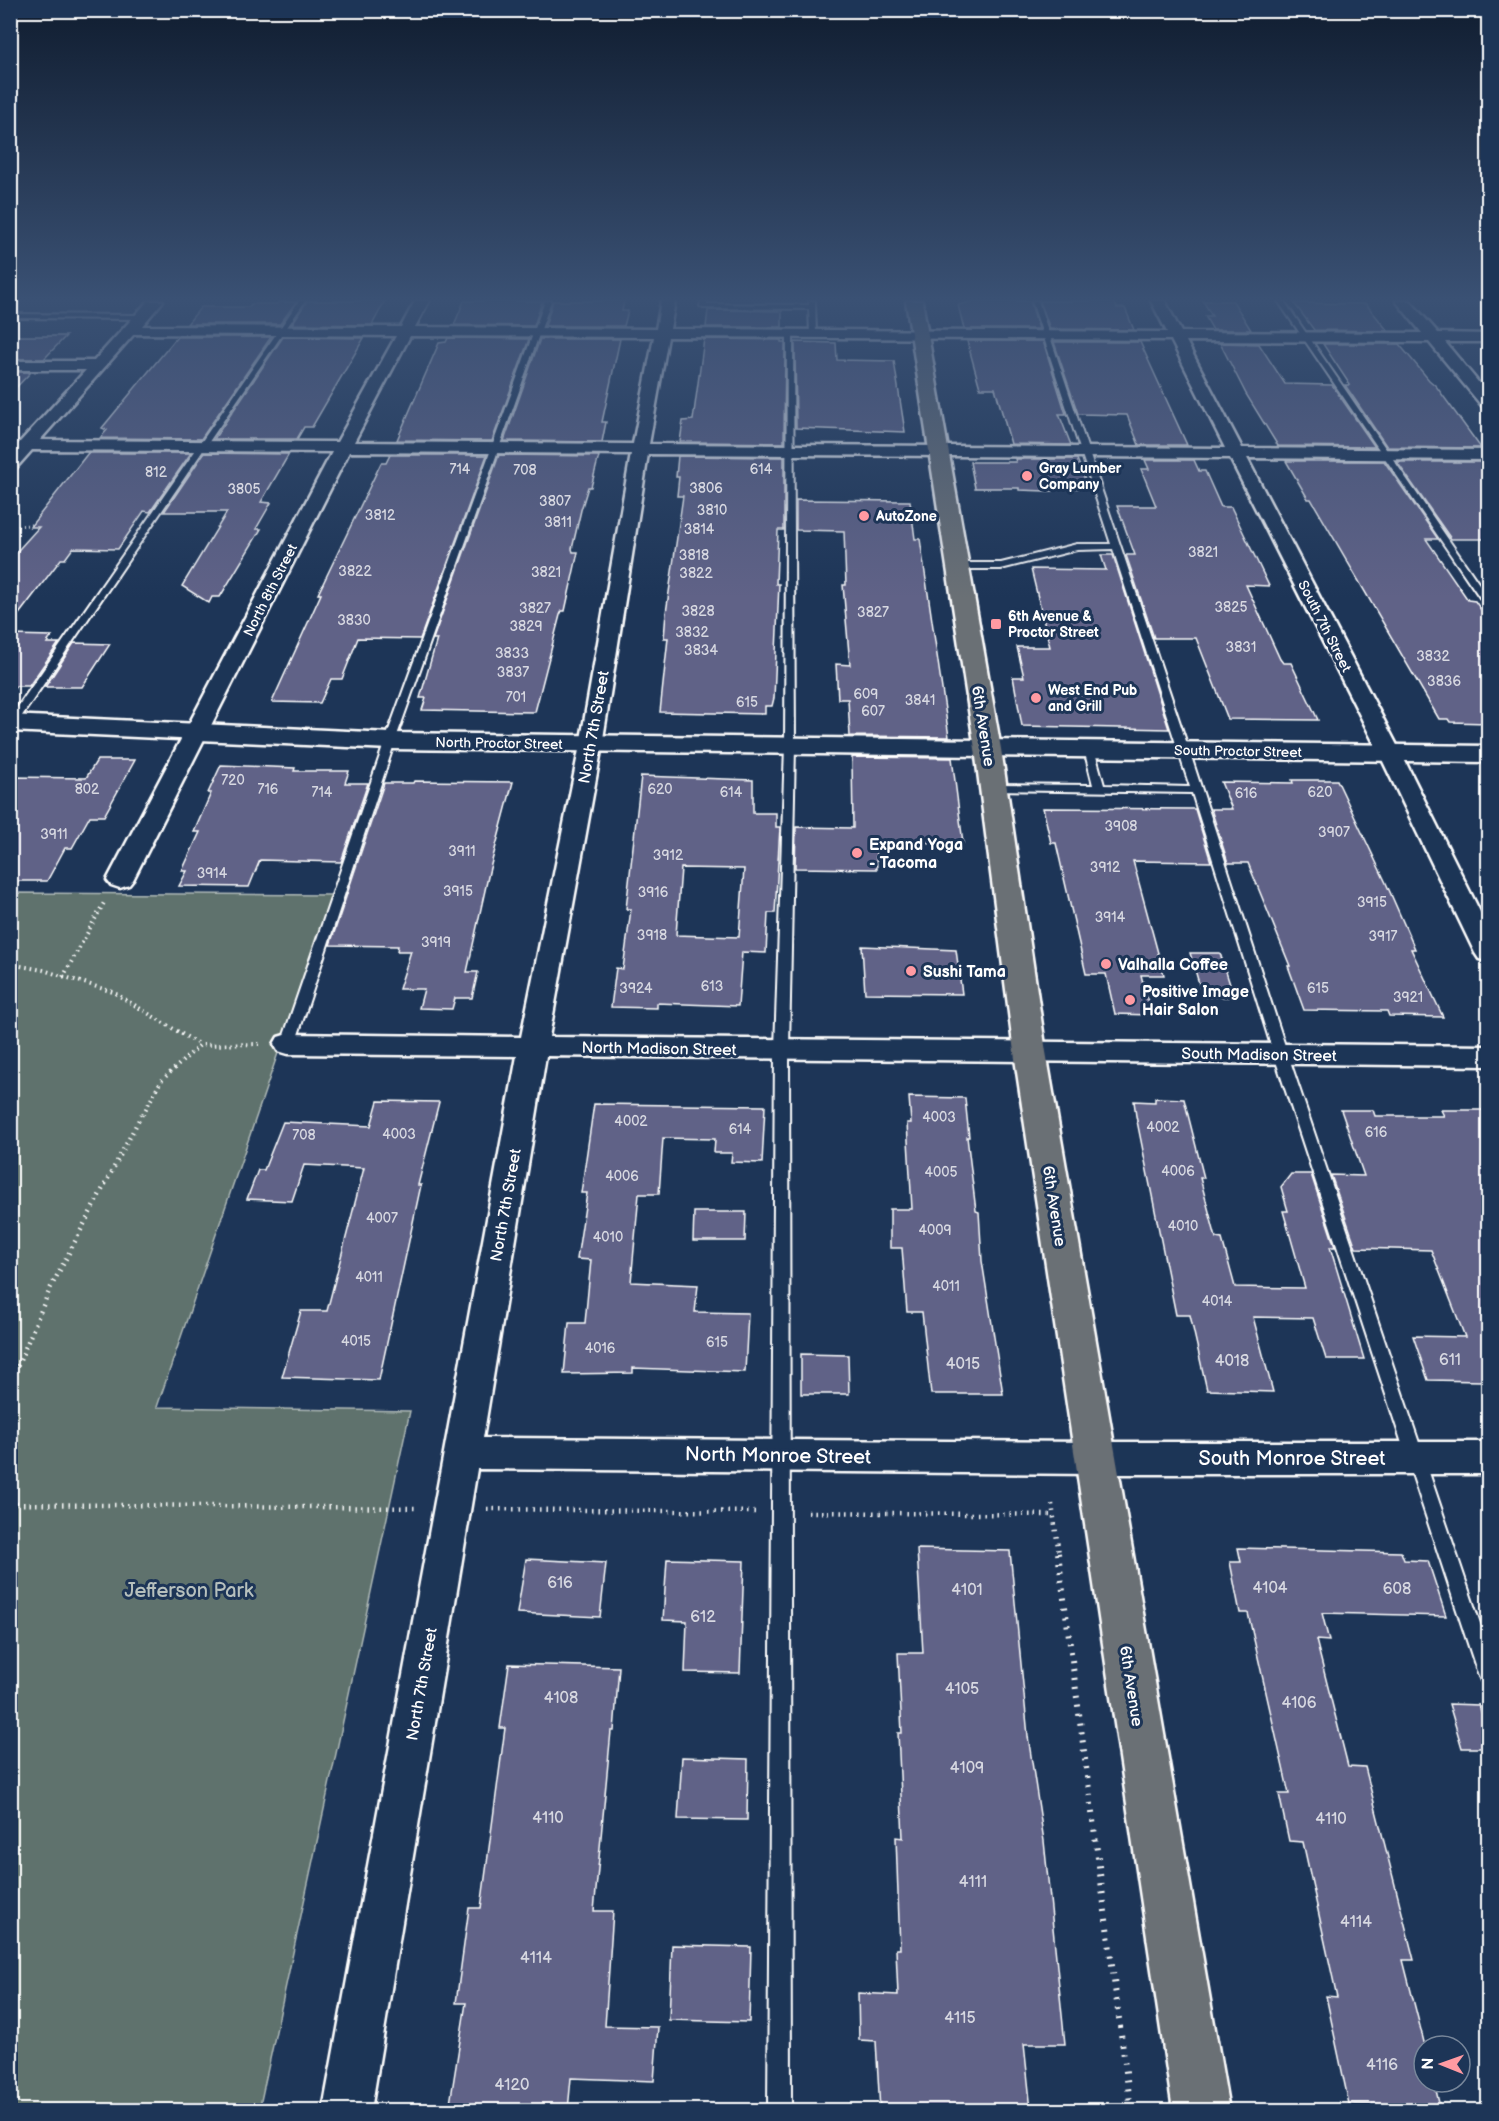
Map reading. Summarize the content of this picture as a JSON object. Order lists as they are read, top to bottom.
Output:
{
  "streets": {
    "main road": ["6th Avenue"],
    "street": [
      "North 8th Street",
      "South 7th Street",
      "North 7th Street",
      "North Proctor Street",
      "South Proctor Street",
      "North Madison Street",
      "South Madison Street",
      "North Monroe Street",
      "South Monroe Street"
    ]
  },
  "crossings": [
    ["North 8th Street", "North Proctor Street"],
    ["South 7th Street", "South Proctor Street"],
    ["6th Avenue", "North Proctor Street"],
    ["6th Avenue", "South Proctor Street"],
    ["6th Avenue", "North Madison Street"],
    ["6th Avenue", "South Madison Street"],
    ["6th Avenue", "North Monroe Street"],
    ["6th Avenue", "South Monroe Street"],
    ["North 7th Street", "North Proctor Street"],
    ["North 7th Street", "North Madison Street"],
    ["North 7th Street", "North Monroe Street"],
    ["North Proctor Street", "South Proctor Street"],
    ["North Madison Street", "South Madison Street"],
    ["North Monroe Street", "South Monroe Street"]
  ],
  "parks": ["Jefferson Park"],
  "places": {
    "other": [
      "Gray Lumber Company",
      "AutoZone",
      "West End Pub and Grill",
      "Expand Yoga - Tacoma",
      "Valhalla Coffee",
      "Sushi Tama",
      "Positive Image Hair Salon"
    ],
    "transit": ["6th Avenue & Proctor Street"]
  },
  "house_numbers": [
    "714",
    "614",
    "708",
    "812",
    "3806",
    "3805",
    "3807",
    "3810",
    "3812",
    "3811",
    "3814",
    "3821",
    "3818",
    "3822",
    "3821",
    "3822",
    "3825",
    "3827",
    "3828",
    "3827",
    "3830",
    "3829",
    "3832",
    "3831",
    "3834",
    "3833",
    "3832",
    "3837",
    "3836",
    "609",
    "701",
    "3841",
    "615",
    "607",
    "720",
    "802",
    "716",
    "620",
    "714",
    "614",
    "620",
    "616",
    "3908",
    "3907",
    "3911",
    "3911",
    "3912",
    "3912",
    "3914",
    "3915",
    "3916",
    "3915",
    "3914",
    "3918",
    "3917",
    "3919",
    "613",
    "3924",
    "615",
    "3921",
    "4003",
    "4002",
    "4002",
    "614",
    "616",
    "4003",
    "708",
    "4006",
    "4005",
    "4006",
    "4007",
    "4010",
    "4009",
    "4010",
    "4011",
    "4011",
    "4014",
    "4015",
    "615",
    "4016",
    "611",
    "4018",
    "4015",
    "616",
    "4104",
    "608",
    "4101",
    "612",
    "4105",
    "4108",
    "4106",
    "4109",
    "4110",
    "4110",
    "4111",
    "4114",
    "4114",
    "4115",
    "4116",
    "4120"
  ],
  "north": "left"
}
